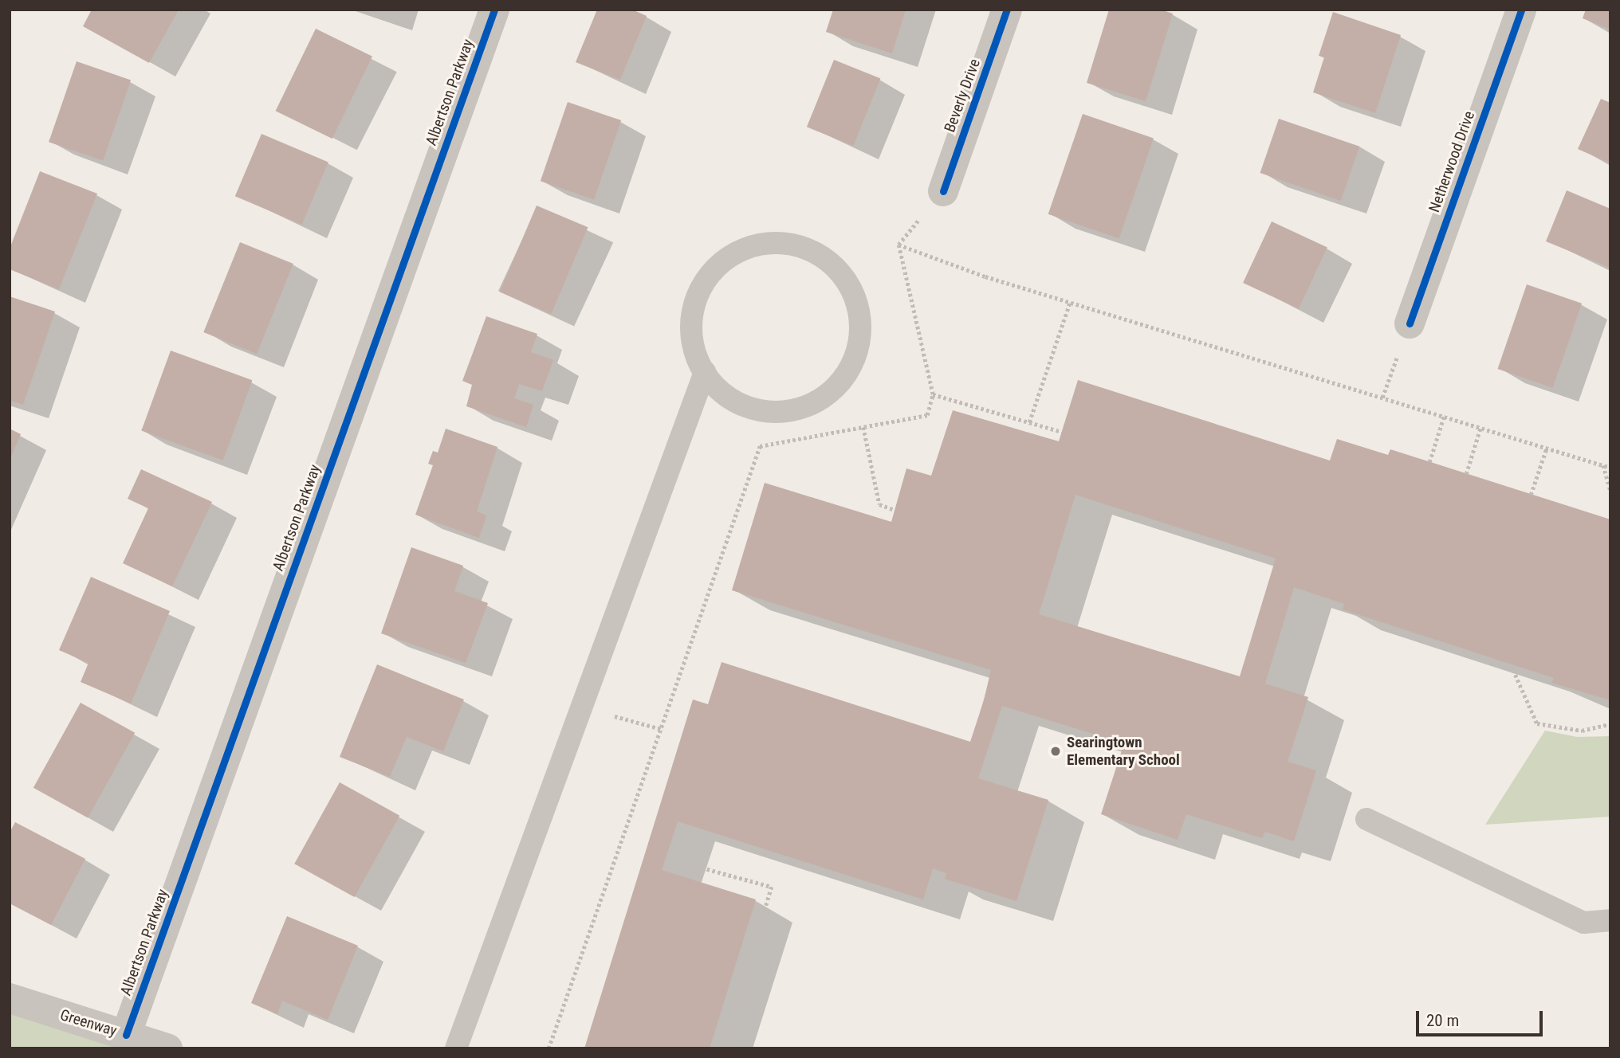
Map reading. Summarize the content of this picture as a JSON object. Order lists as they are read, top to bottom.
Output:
{
  "streets": {
    "street": [
      "Albertson Parkway",
      "Beverly Drive",
      "Netherwood Drive",
      "Greenway"
    ]
  },
  "crossings": [
    ["Albertson Parkway", "Greenway"]
  ],
  "places": ["Searingtown Elementary School"],
  "scale_bar": "20 m"
}
